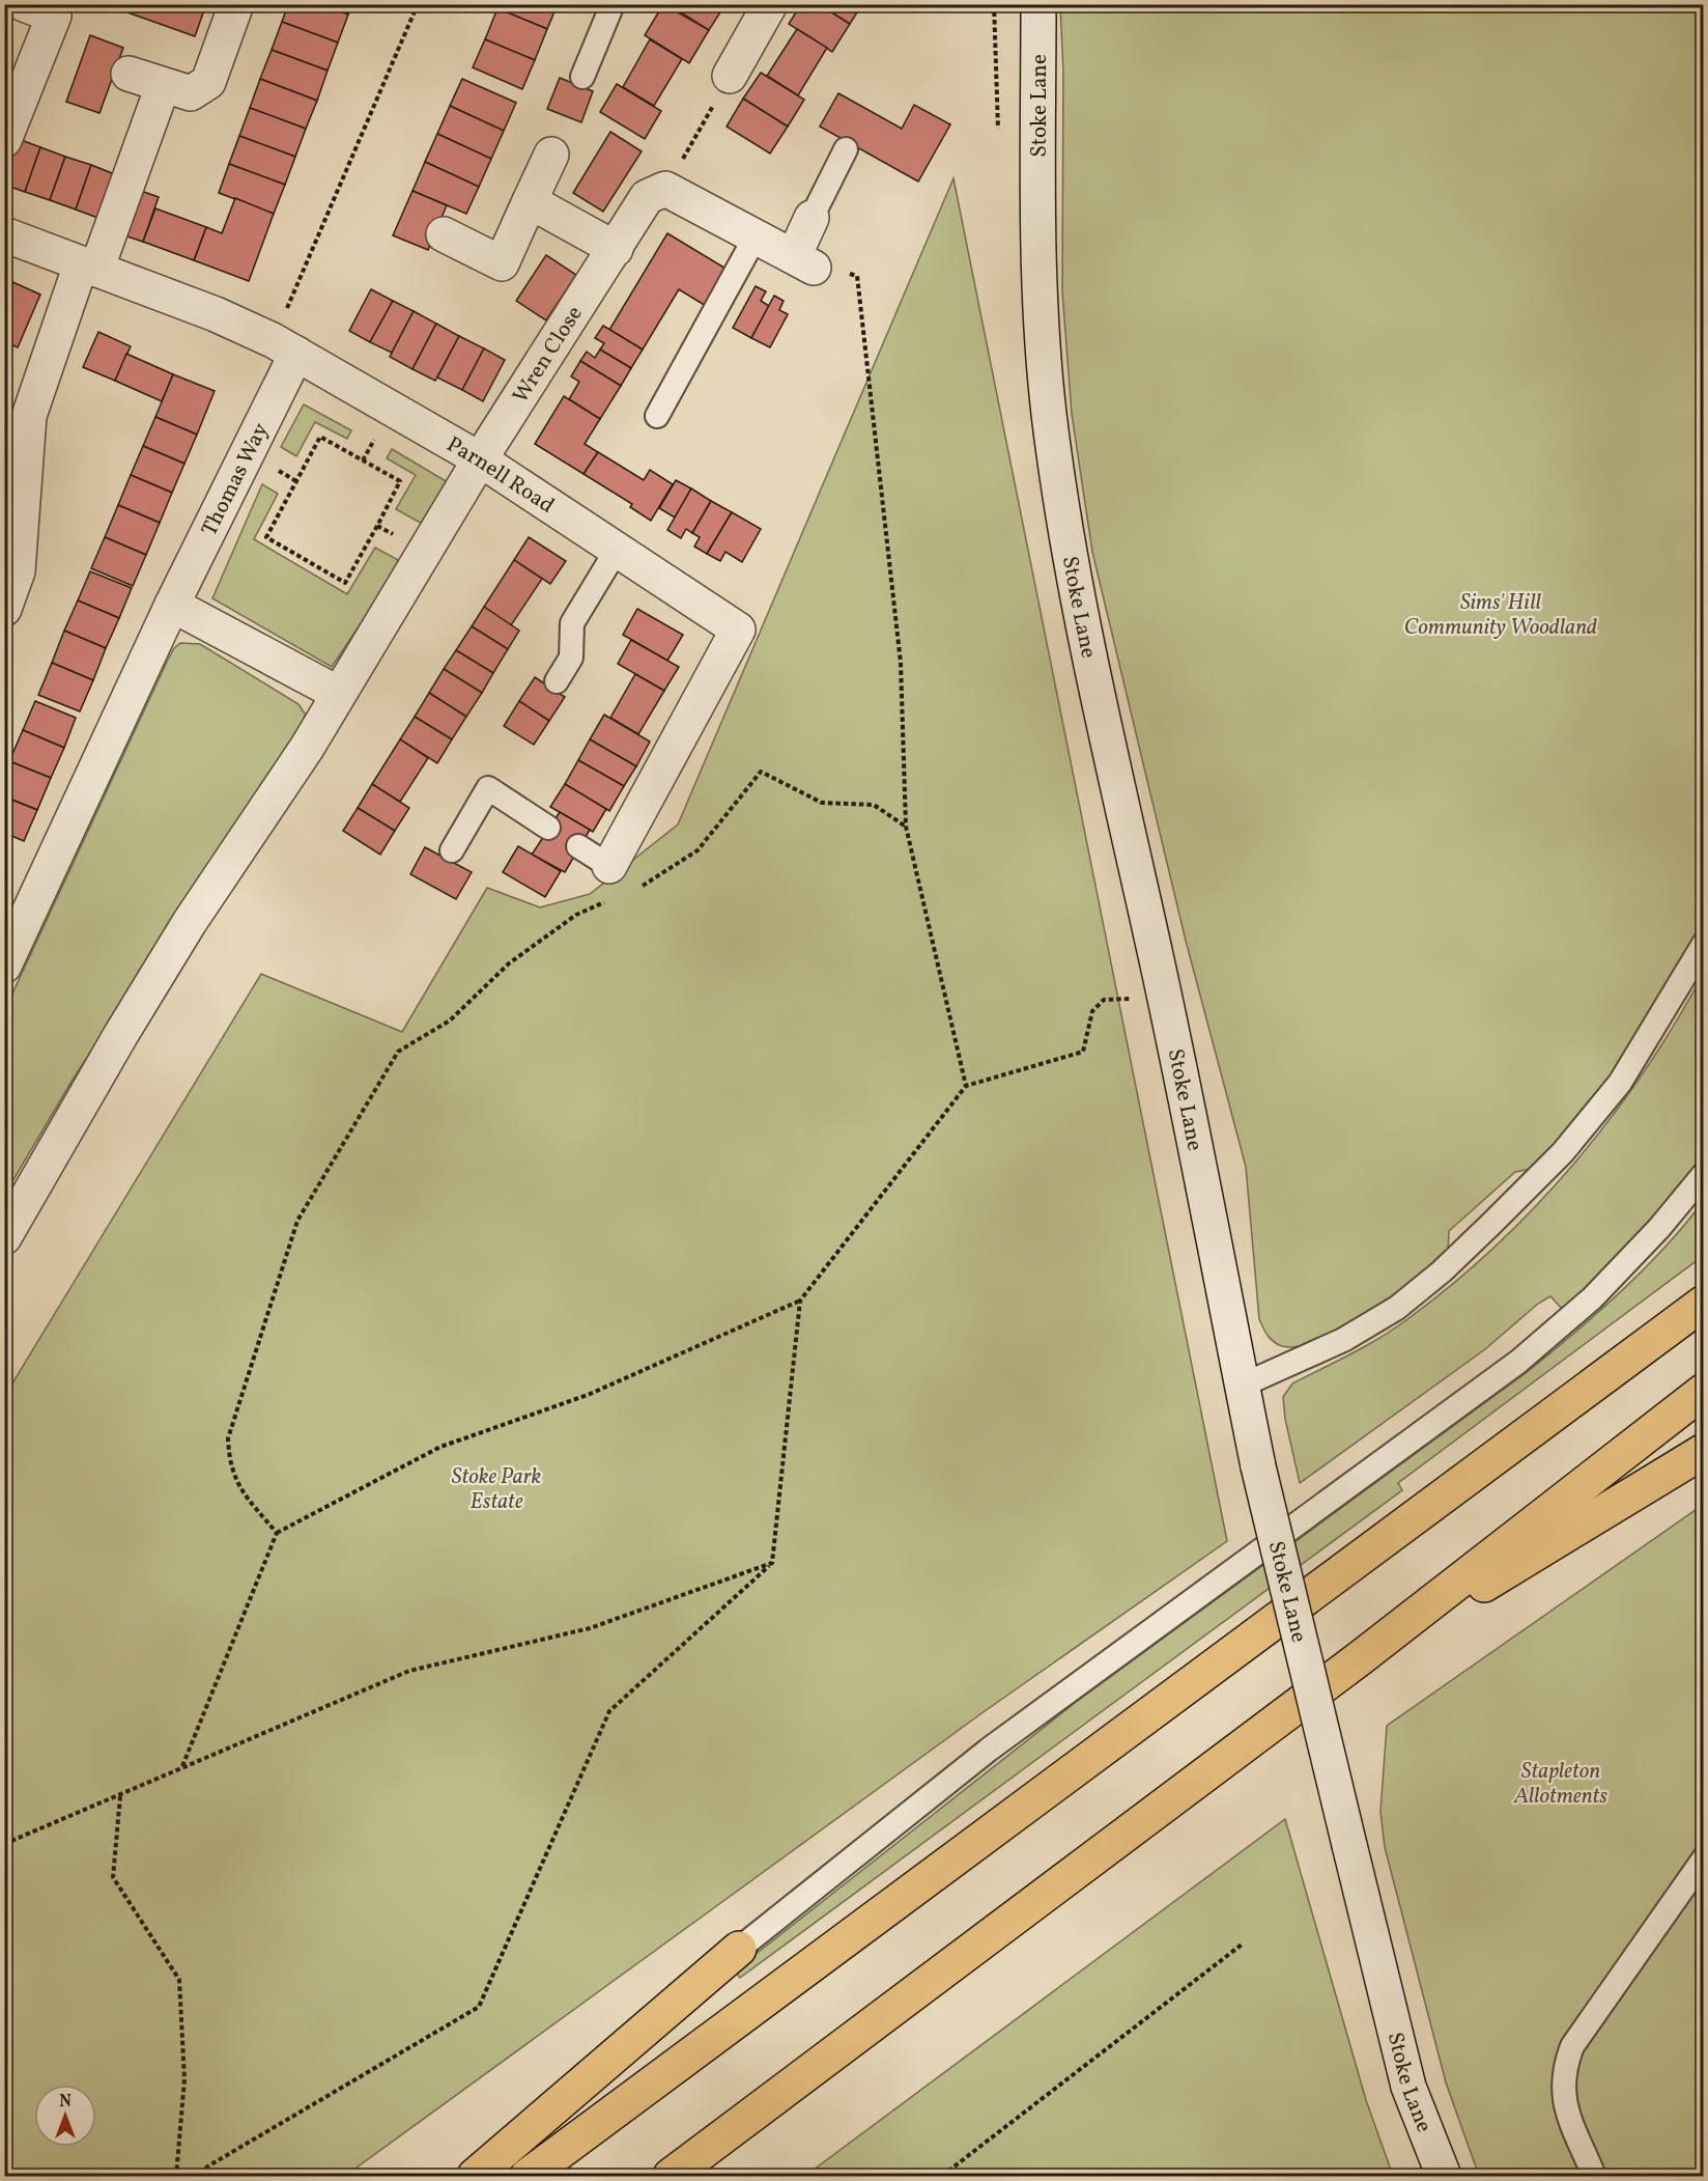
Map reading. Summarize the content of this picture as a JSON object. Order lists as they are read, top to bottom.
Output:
{
  "streets": {
    "street": [
      "Stoke Lane",
      "Wren Close",
      "Parnell Road",
      "Thomas Way"
    ]
  },
  "crossings": [
    ["Wren Close", "Parnell Road"],
    ["Parnell Road", "Thomas Way"]
  ],
  "parks": ["Sims' Hill Community Woodland", "Stoke Park Estate", "Stapleton Allotments"],
  "north": "top"
}
